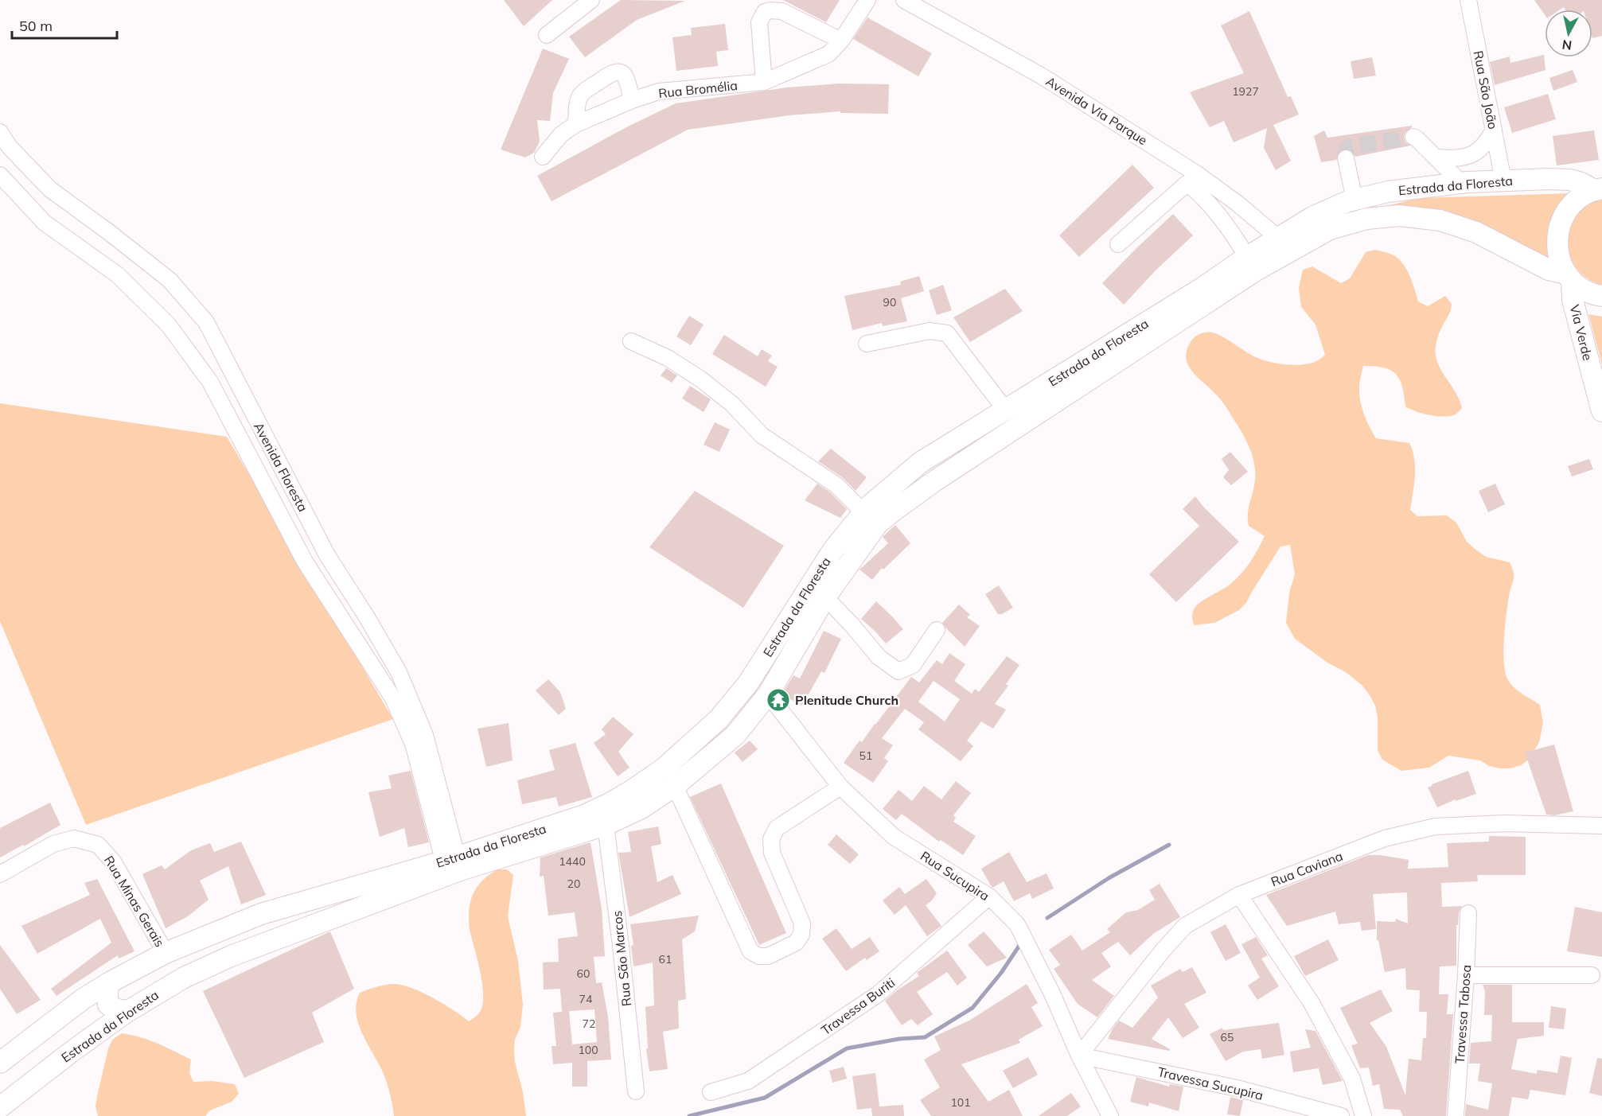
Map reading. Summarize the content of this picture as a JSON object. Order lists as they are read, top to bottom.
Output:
{
  "streets": {
    "main road": ["Estrada da Floresta", "Via Verde"],
    "street": [
      "Rua Bromélia",
      "Rua São João",
      "Avenida Via Parque",
      "Avenida Floresta",
      "Rua Caviana",
      "Rua Sucupira",
      "Rua Minas Gerais",
      "Rua São Marcos",
      "Travessa Buriti",
      "Travessa Tabosa",
      "Travessa Sucupira"
    ]
  },
  "crossings": [
    ["Rua São João", "Estrada da Floresta"],
    ["Avenida Via Parque", "Estrada da Floresta"],
    ["Estrada da Floresta", "Via Verde"],
    ["Estrada da Floresta", "Avenida Floresta"],
    ["Estrada da Floresta", "Rua Sucupira"],
    ["Estrada da Floresta", "Rua Minas Gerais"],
    ["Estrada da Floresta", "Rua São Marcos"],
    ["Rua Caviana", "Rua Sucupira"],
    ["Rua Caviana", "Travessa Sucupira"],
    ["Rua Sucupira", "Travessa Buriti"],
    ["Rua Sucupira", "Travessa Sucupira"]
  ],
  "places": {
    "temple": ["Plenitude Church"]
  },
  "house_numbers": [
    "1927",
    "90",
    "51",
    "1440",
    "20",
    "61",
    "60",
    "74",
    "72",
    "65",
    "100",
    "101"
  ],
  "scale_bar": "50 m",
  "north": "bottom"
}
